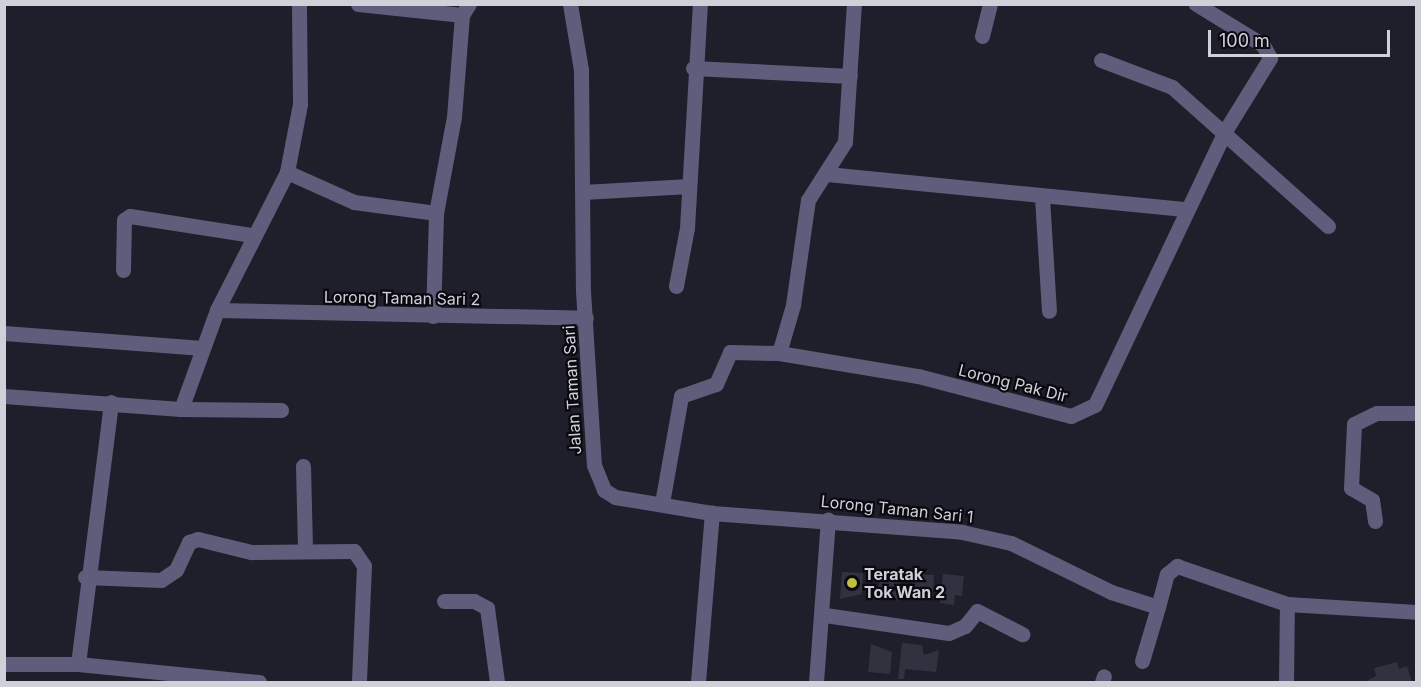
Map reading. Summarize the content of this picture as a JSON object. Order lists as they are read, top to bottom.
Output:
{
  "streets": {
    "street": [
      "Lorong Taman Sari 2",
      "Lorong Pak Dir",
      "Jalan Taman Sari",
      "Lorong Taman Sari 1"
    ]
  },
  "crossings": [
    ["Lorong Taman Sari 2", "Jalan Taman Sari"],
    ["Lorong Pak Dir", "Jalan Taman Sari"],
    ["Jalan Taman Sari", "Lorong Taman Sari 1"]
  ],
  "places": ["Teratak Tok Wan 2"],
  "scale_bar": "100 m"
}
